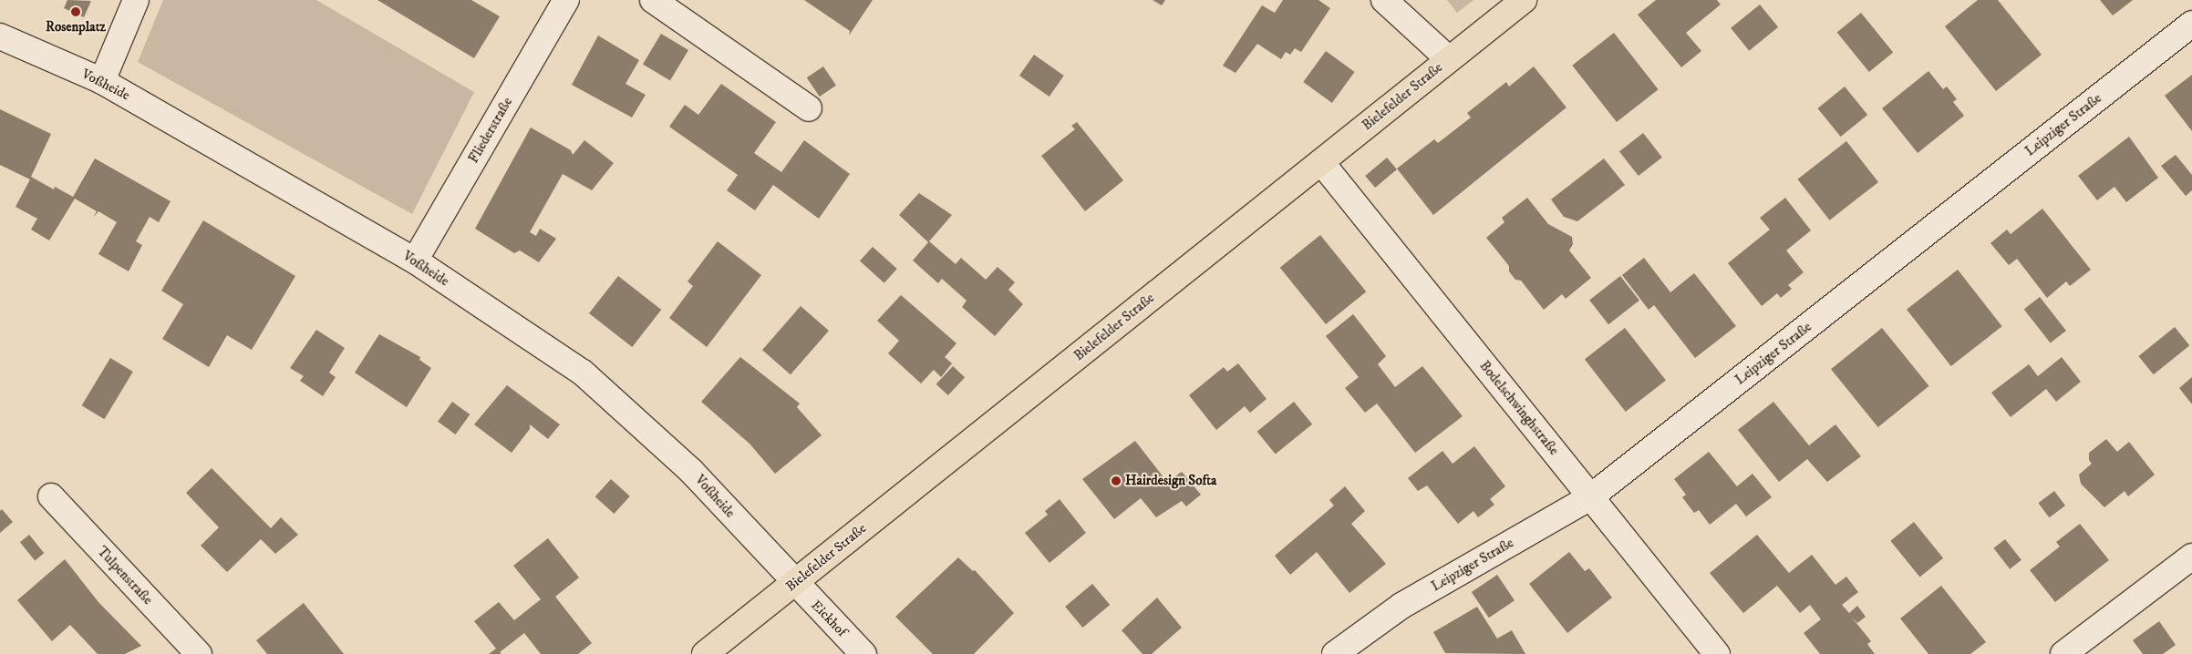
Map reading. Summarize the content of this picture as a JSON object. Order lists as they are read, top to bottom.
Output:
{
  "streets": {
    "main road": ["Bielefelder Straße"],
    "street": [
      "Voßheide",
      "Leipziger Straße",
      "Fliederstraße",
      "Bodelschwinghstraße",
      "Tulpenstraße",
      "Eickhof"
    ]
  },
  "crossings": [
    ["Voßheide", "Bielefelder Straße"],
    ["Voßheide", "Fliederstraße"],
    ["Voßheide", "Eickhof"],
    ["Bielefelder Straße", "Bodelschwinghstraße"],
    ["Bielefelder Straße", "Eickhof"],
    ["Leipziger Straße", "Bodelschwinghstraße"]
  ],
  "places": ["Rosenplatz", "Hairdesign Softa"]
}
